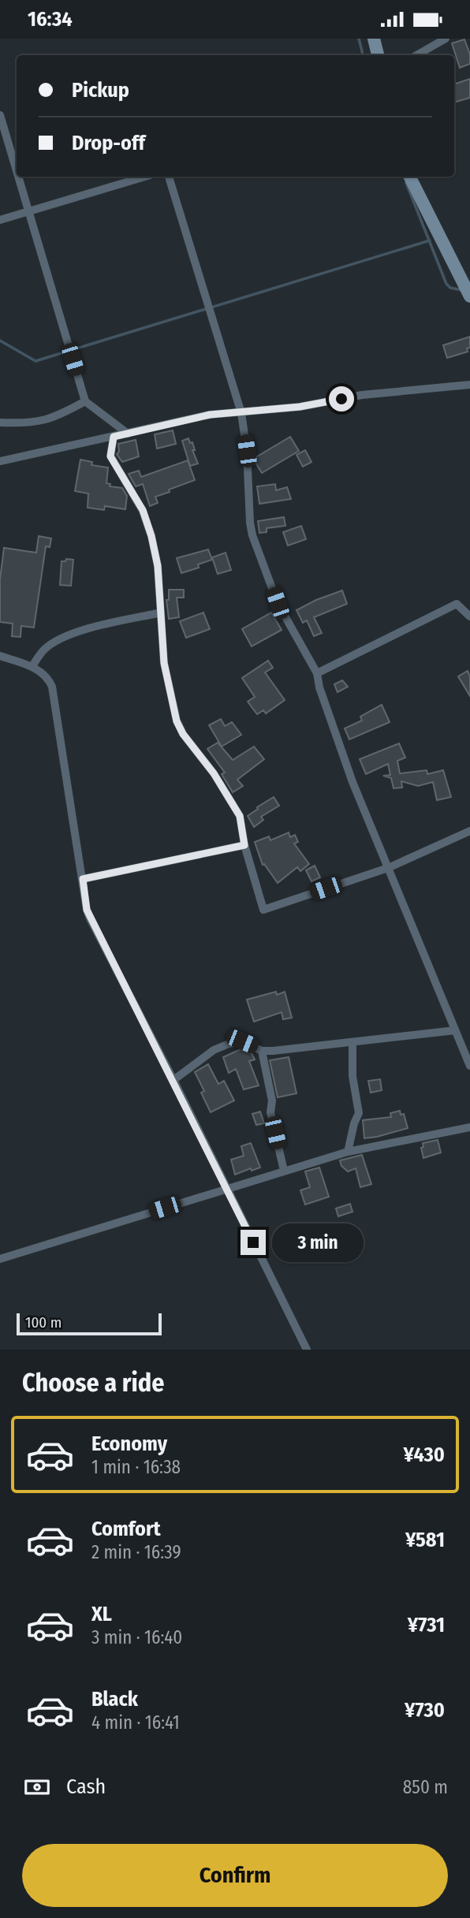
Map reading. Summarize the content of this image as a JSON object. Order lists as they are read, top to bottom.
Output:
{
  "scale_bar": "100 m",
  "page": {
    "status": "16:34",
    "banner": ["Pickup", "Drop-off"],
    "bubble": "3 min",
    "scale": "100 m",
    "heading": "Choose a ride",
    "list": [
      {
        "name": "Economy",
        "note": "1 min · 16:38",
        "value": "¥430"
      },
      {
        "name": "Comfort",
        "note": "2 min · 16:39",
        "value": "¥581"
      },
      {
        "name": "XL",
        "note": "3 min · 16:40",
        "value": "¥731"
      },
      {
        "name": "Black",
        "note": "4 min · 16:41",
        "value": "¥730"
      }
    ],
    "pay": ["Cash", "850 m"],
    "buttons": "Confirm"
  }
}
